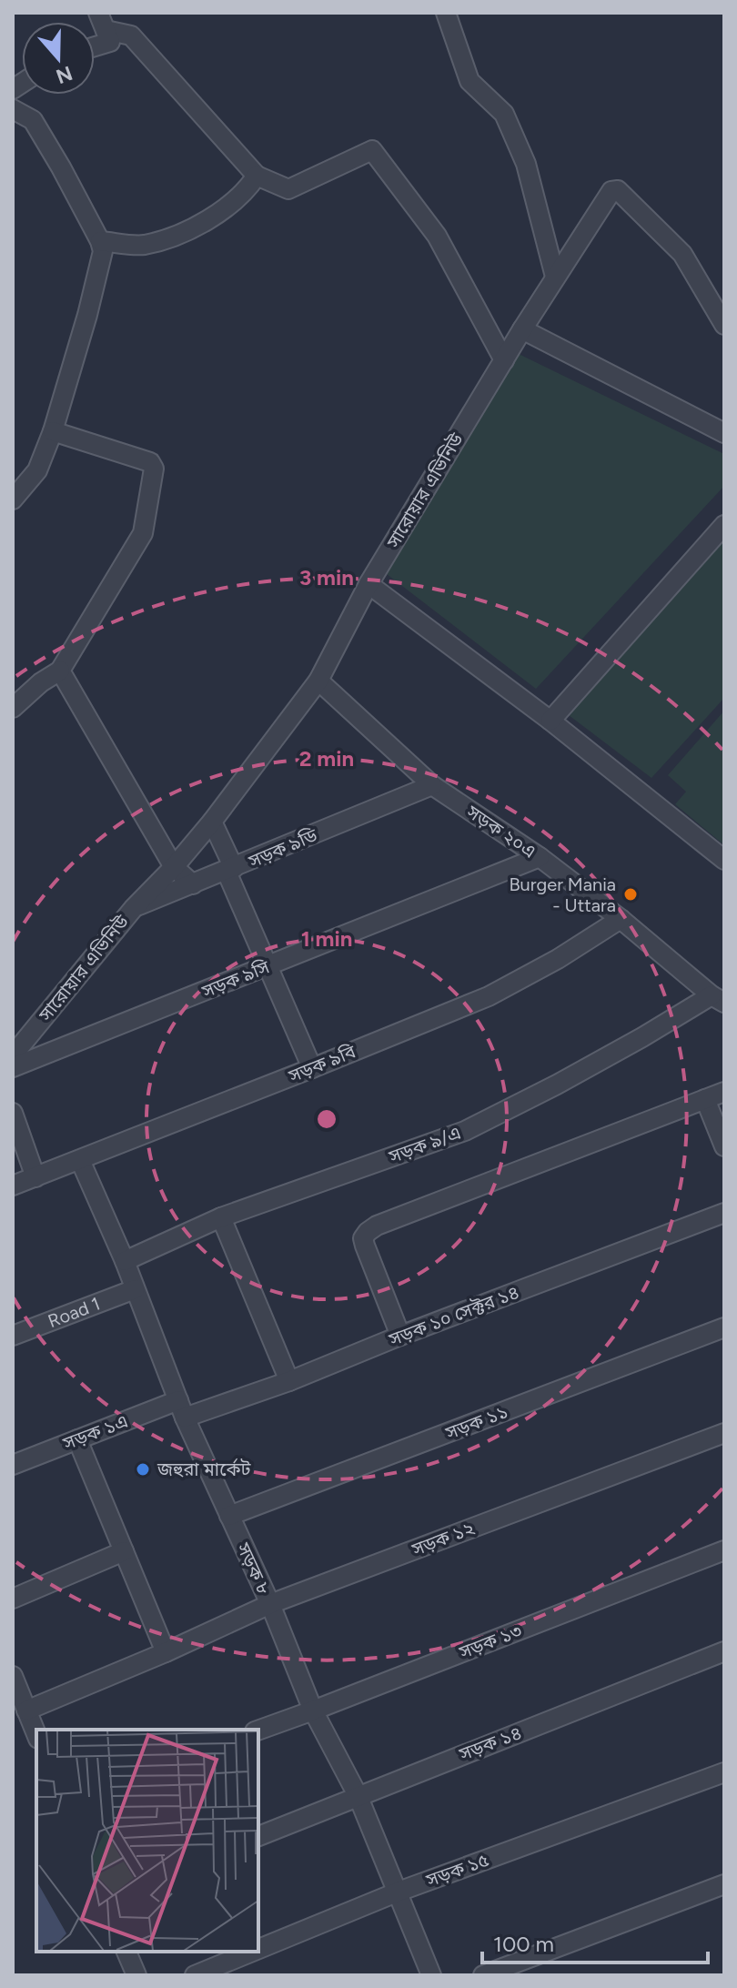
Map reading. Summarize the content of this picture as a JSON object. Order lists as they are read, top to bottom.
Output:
{
  "streets": {
    "street": [
      "সারোয়ার এভিনিউ",
      "সড়ক ২০এ",
      "সড়ক ৯ডি",
      "সড়ক ৯সি",
      "সড়ক ৯বি",
      "সড়ক ৯/এ",
      "Road 1",
      "সড়ক ১০ সেক্টর ১৪",
      "সড়ক ১১",
      "সড়ক ১এ",
      "সড়ক ১২",
      "সড়ক ৮",
      "সড়ক ১৩",
      "সড়ক ১৪",
      "সড়ক ১৫"
    ]
  },
  "crossings": [
    ["সারোয়ার এভিনিউ", "সড়ক ২০এ"],
    ["সারোয়ার এভিনিউ", "সড়ক ৯ডি"],
    ["সড়ক ২০এ", "সড়ক ৯ডি"],
    ["সড়ক ২০এ", "সড়ক ৯সি"],
    ["সড়ক ২০এ", "সড়ক ৯বি"],
    ["সড়ক ২০এ", "সড়ক ৯/এ"],
    ["সড়ক ৯বি", "সড়ক ৮"],
    ["সড়ক ৯/এ", "সড়ক ৮"],
    ["Road 1", "সড়ক ৮"],
    ["সড়ক ১০ সেক্টর ১৪", "সড়ক ১এ"],
    ["সড়ক ১০ সেক্টর ১৪", "সড়ক ৮"],
    ["সড়ক ১১", "সড়ক ৮"],
    ["সড়ক ১এ", "সড়ক ৮"],
    ["সড়ক ১২", "সড়ক ৮"],
    ["সড়ক ৮", "সড়ক ১৩"],
    ["সড়ক ৮", "সড়ক ১৪"],
    ["সড়ক ৮", "সড়ক ১৫"]
  ],
  "places": ["Burger Mania - Uttara", "জহুরা মার্কেট"],
  "scale_bar": "100 m",
  "north": "bottom",
  "rings": ["3 min", "2 min", "1 min"]
}
